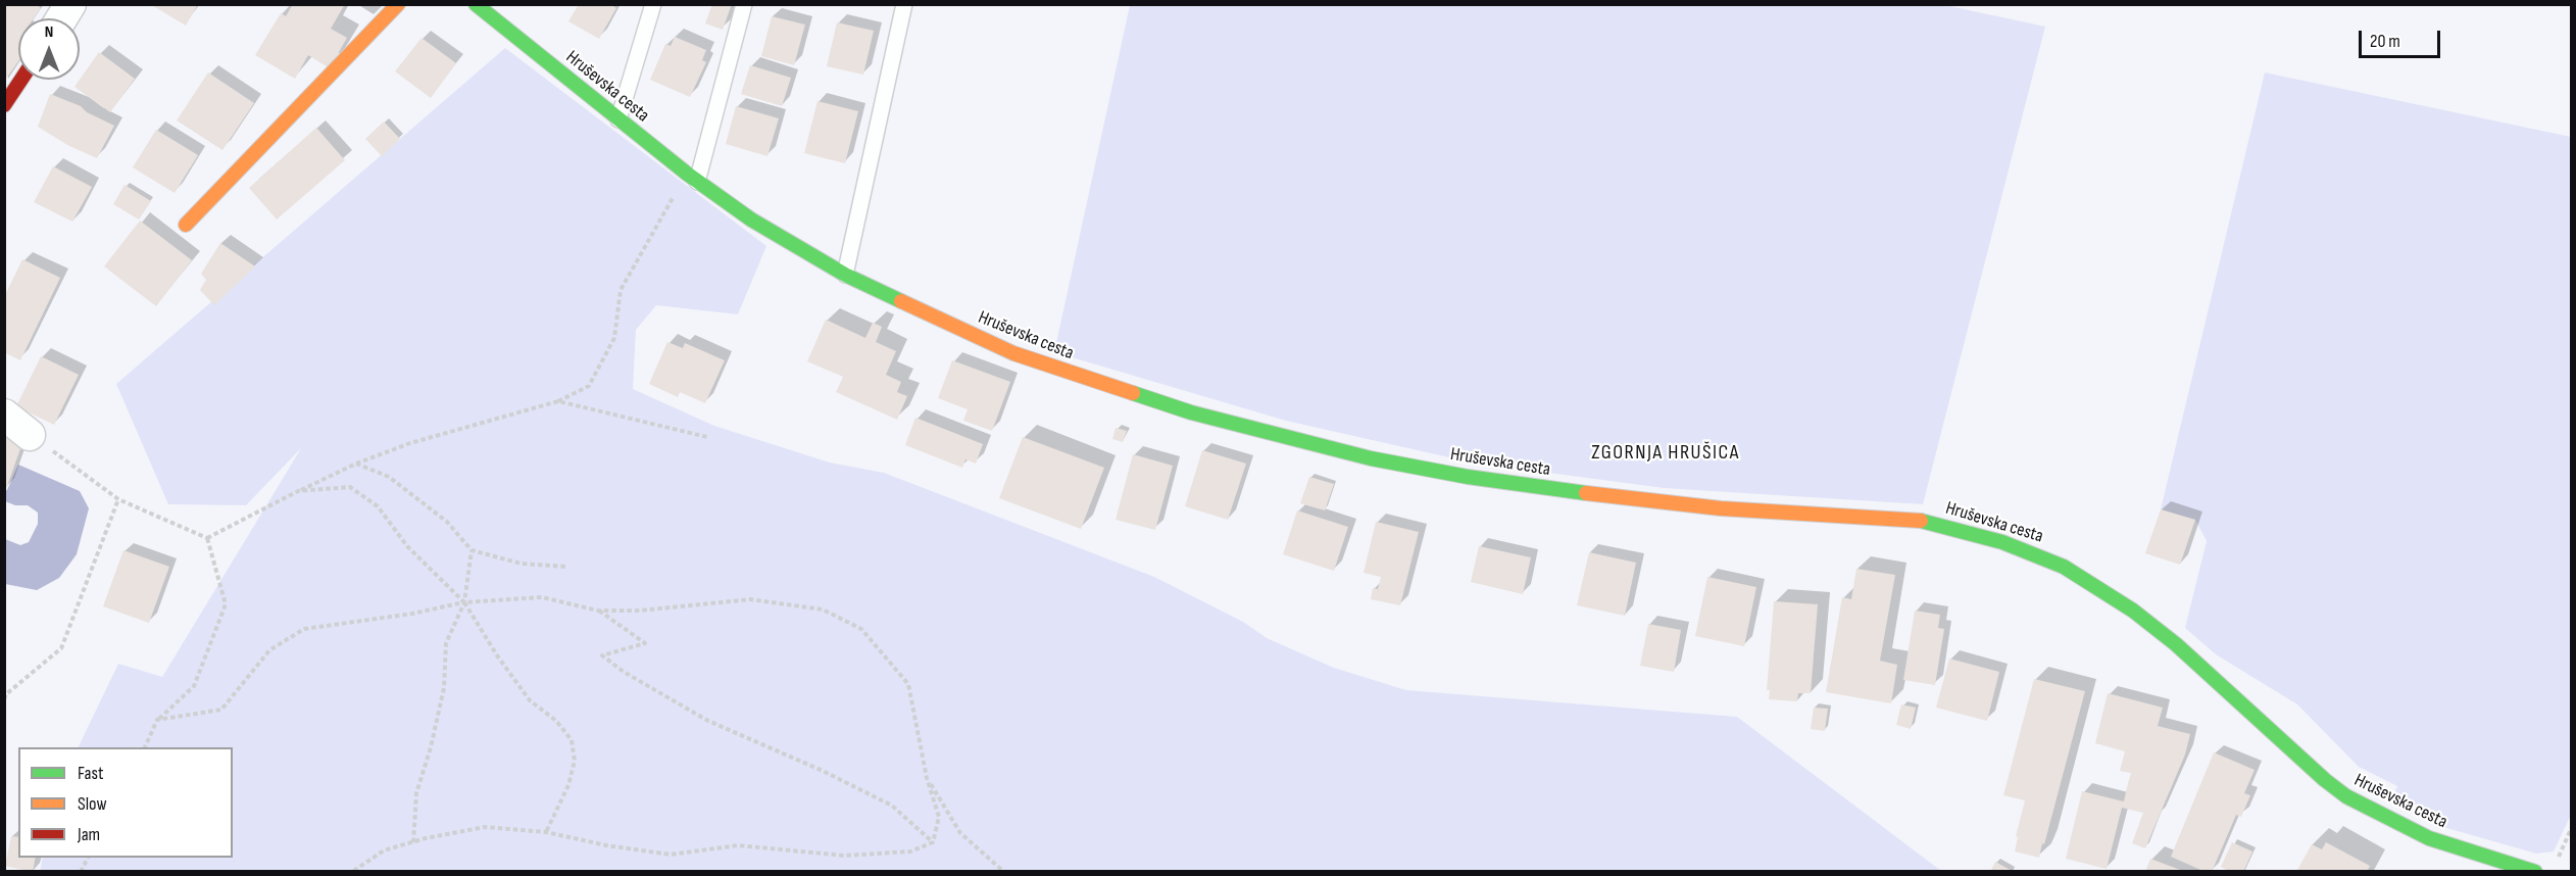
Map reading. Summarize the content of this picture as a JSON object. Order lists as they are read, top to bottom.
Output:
{
  "streets": {
    "street": ["Hruševska cesta"]
  },
  "districts": ["ZGORNJA HRUŠICA"],
  "legend": ["Fast", "Slow", "Jam"],
  "scale_bar": "20 m",
  "north": "top"
}
